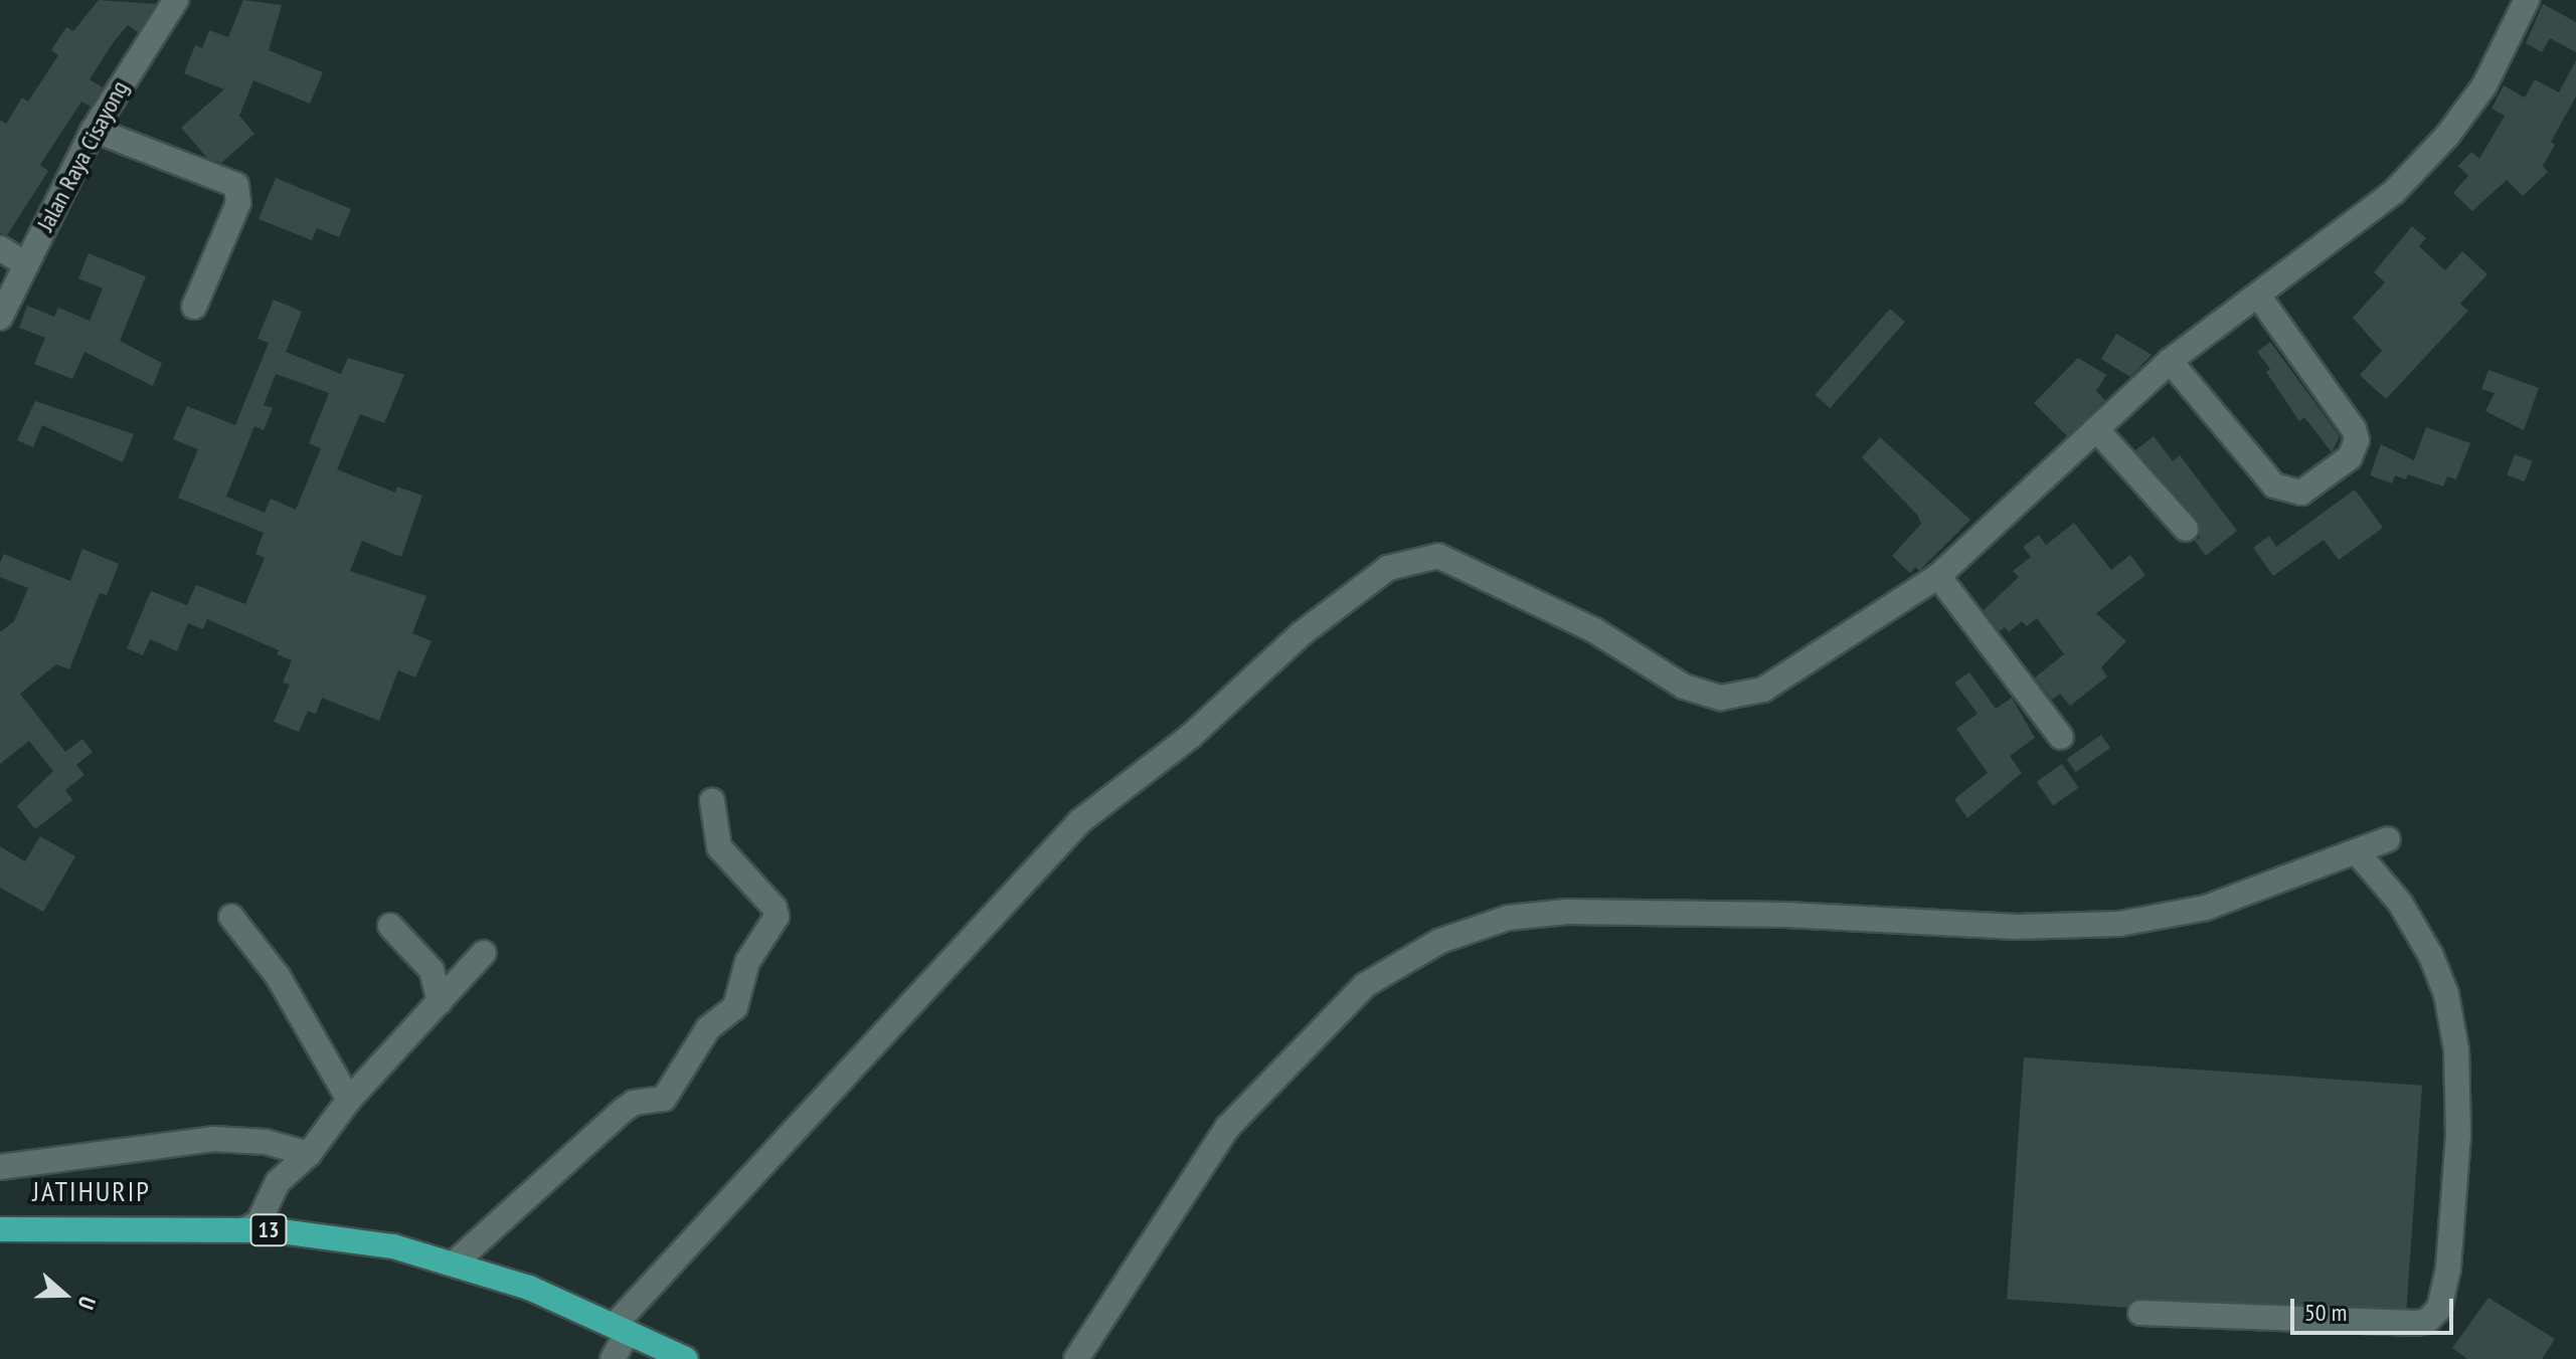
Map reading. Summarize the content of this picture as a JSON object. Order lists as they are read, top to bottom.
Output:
{
  "streets": {
    "highway": ["13"],
    "street": ["Jalan Raya Cisayong"]
  },
  "districts": ["JATIHURIP"],
  "scale_bar": "50 m",
  "north": "right"
}
